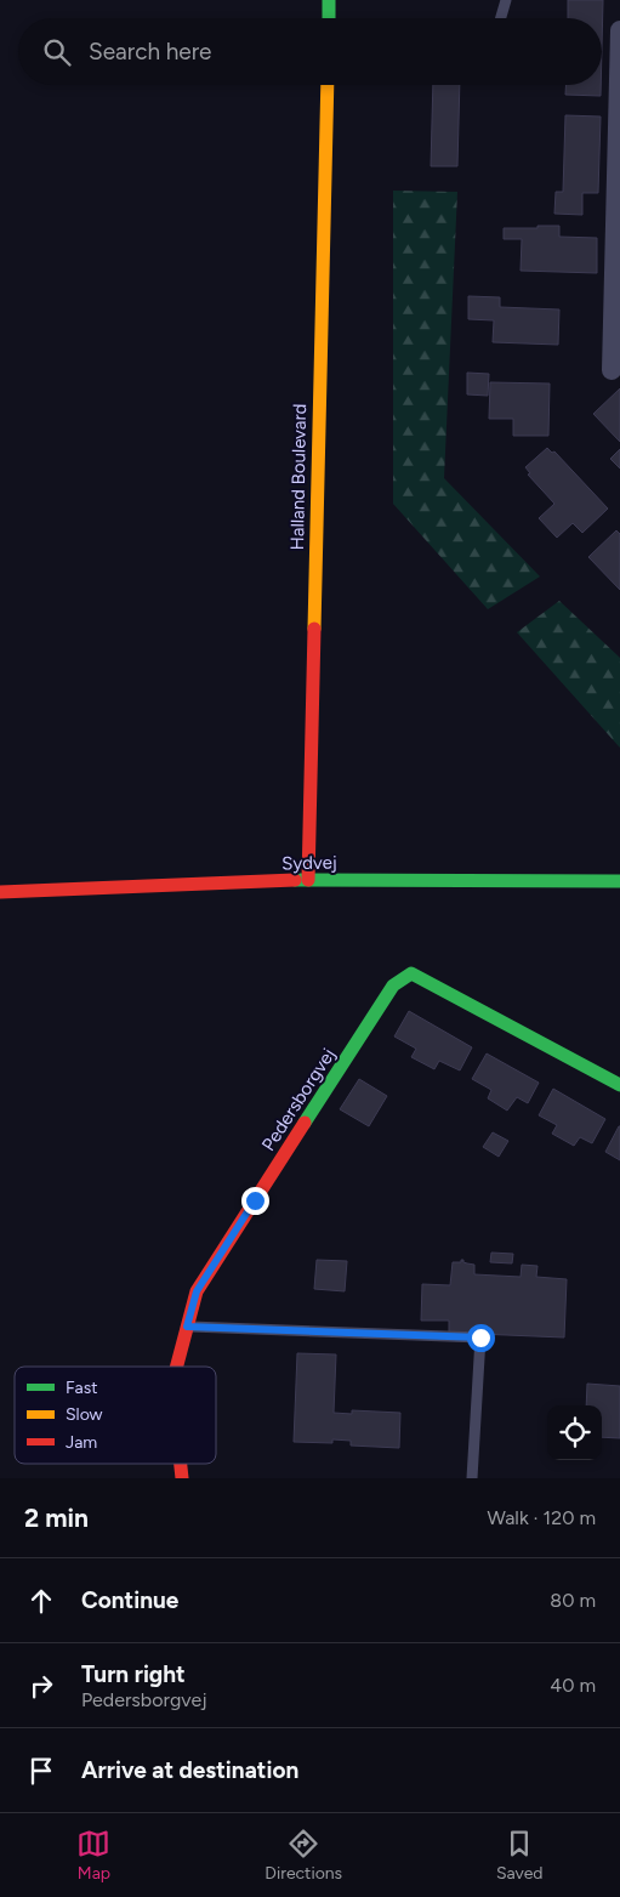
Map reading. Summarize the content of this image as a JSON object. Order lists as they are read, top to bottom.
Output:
{
  "streets": {
    "street": ["Halland Boulevard", "Sydvej", "Pedersborgvej"]
  },
  "crossings": [
    ["Halland Boulevard", "Sydvej"]
  ],
  "legend": ["Fast", "Slow", "Jam"],
  "page": {
    "search": "Search here",
    "heading": ["2 min", "Walk · 120 m"],
    "list": [
      ["Continue", "80 m"],
      ["Turn right", "Pedersborgvej", "40 m"],
      "Arrive at destination"
    ],
    "nav": ["Map", "Directions", "Saved"]
  }
}
